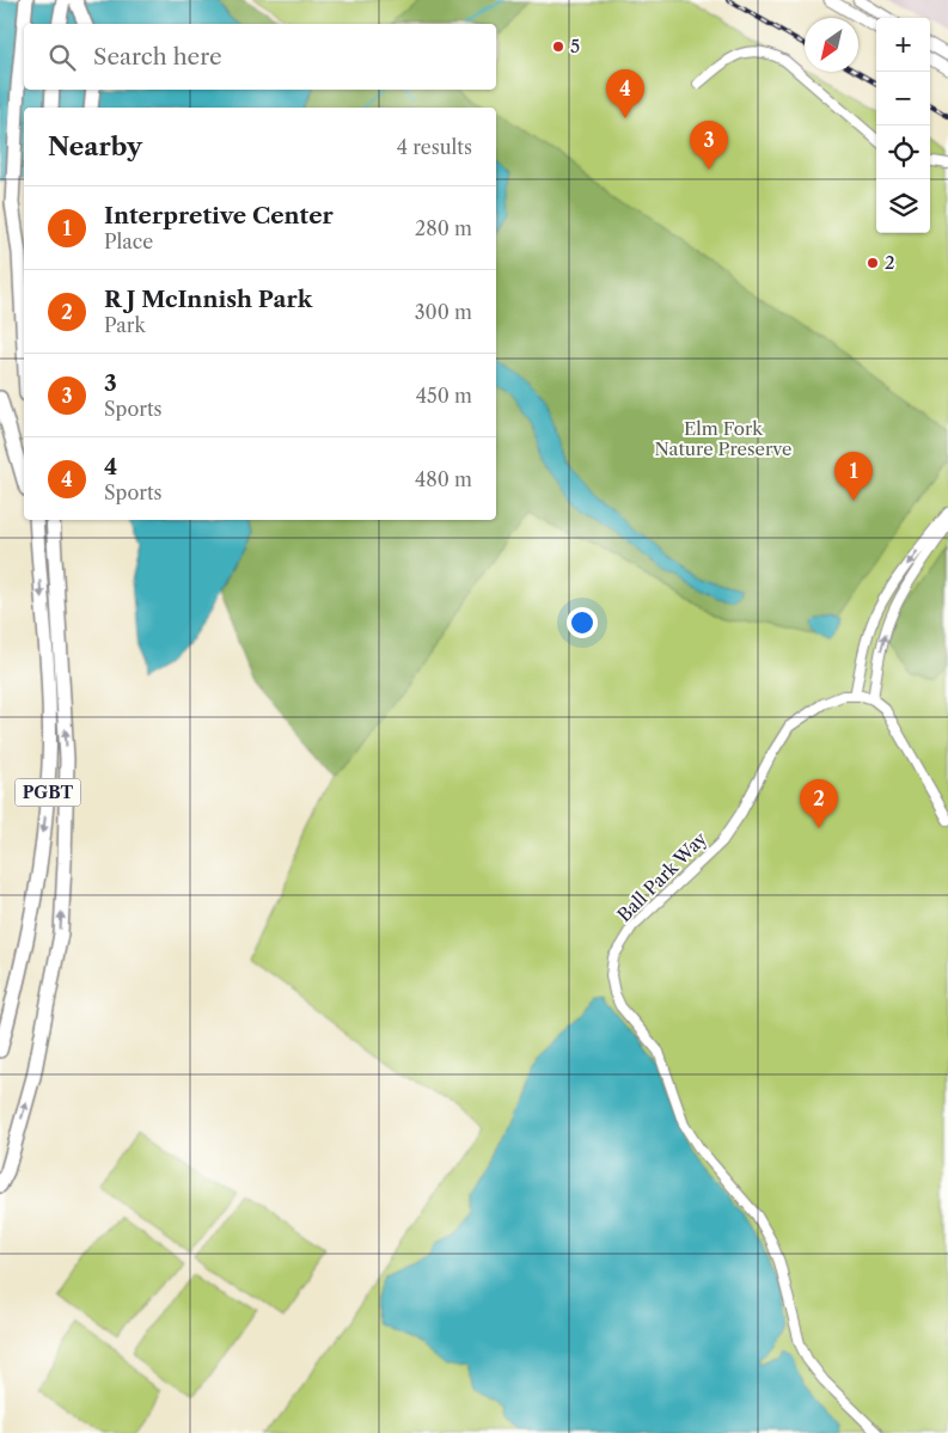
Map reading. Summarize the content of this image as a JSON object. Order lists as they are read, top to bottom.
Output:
{
  "streets": {
    "highway": ["PGBT"],
    "street": ["Ball Park Way"]
  },
  "parks": ["Elm Fork Nature Preserve"],
  "places": ["5", "2"],
  "north": "bottom left",
  "page": {
    "map_buttons": ["+", "−"],
    "search": "Search here",
    "pins": [
      "4",
      "3",
      "1",
      "2"
    ],
    "heading": ["Nearby", "4 results"],
    "list": [
      {
        "mark": "1",
        "name": "Interpretive Center",
        "note": "Place",
        "value": "280 m"
      },
      {
        "mark": "2",
        "name": "R J McInnish Park",
        "note": "Park",
        "value": "300 m"
      },
      {
        "mark": "3",
        "name": "3",
        "note": "Sports",
        "value": "450 m"
      },
      {
        "mark": "4",
        "name": "4",
        "note": "Sports",
        "value": "480 m"
      }
    ]
  }
}
